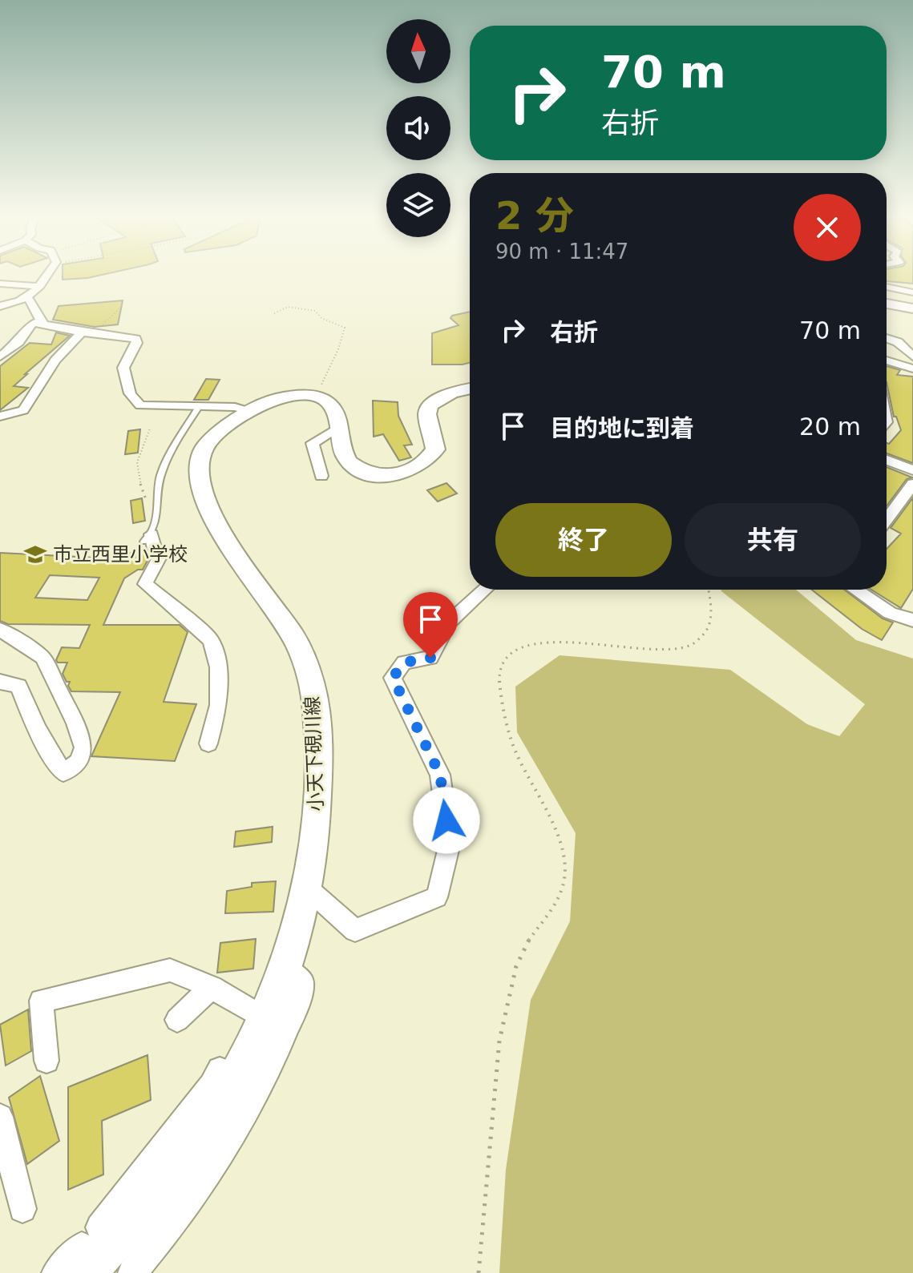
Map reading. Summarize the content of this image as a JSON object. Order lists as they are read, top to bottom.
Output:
{
  "streets": {
    "main road": ["小天下硯川線"]
  },
  "places": {
    "school or university": ["市立西里小学校"]
  },
  "north": "top",
  "page": {
    "turn": ["70 m", "右折"],
    "heading": ["2 分", "90 m · 11:47"],
    "list": [
      {
        "name": "右折",
        "value": "70 m"
      },
      {
        "name": "目的地に到着",
        "value": "20 m"
      }
    ],
    "buttons": ["終了", "共有"]
  }
}
